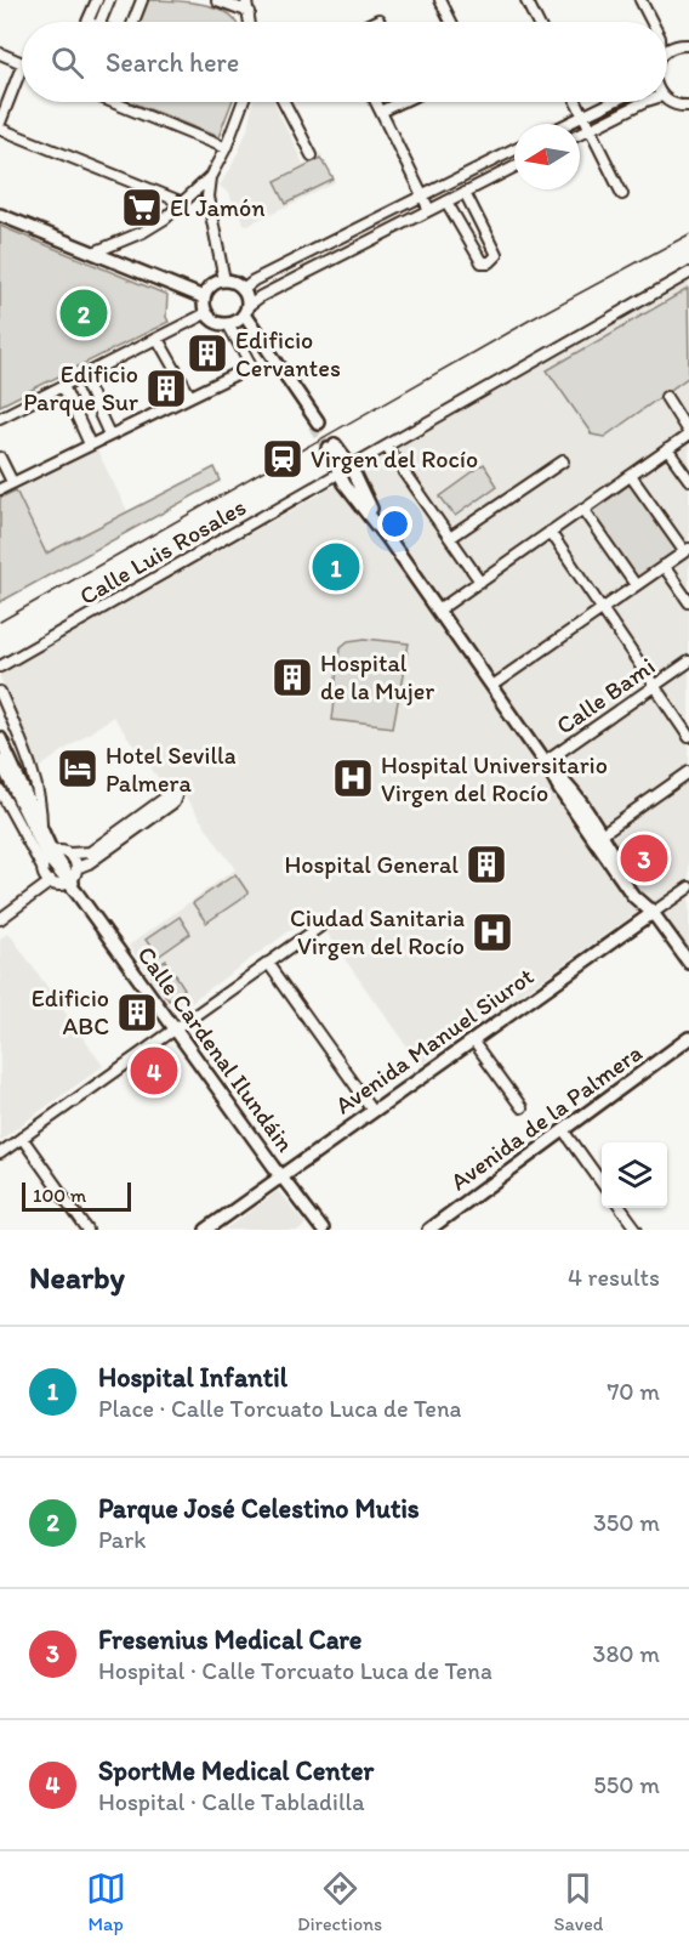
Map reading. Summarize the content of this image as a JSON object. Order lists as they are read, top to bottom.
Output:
{
  "streets": {
    "main road": ["Avenida Manuel Siurot", "Calle Cardenal Ilundáin", "Avenida de la Palmera"],
    "street": ["Calle Luis Rosales", "Calle Bami"]
  },
  "crossings": [
    ["Avenida Manuel Siurot", "Calle Cardenal Ilundáin"]
  ],
  "places": {
    "supermarket": ["El Jamón"],
    "building": [
      "Edificio Cervantes",
      "Edificio Parque Sur",
      "Hospital de la Mujer",
      "Hospital General",
      "Edificio ABC"
    ],
    "station": ["Virgen del Rocío"],
    "hotel": ["Hotel Sevilla Palmera"],
    "hospital": ["Hospital Universitario Virgen del Rocío", "Ciudad Sanitaria Virgen del Rocío"]
  },
  "scale_bar": "100 m",
  "north": "left",
  "page": {
    "search": "Search here",
    "pins": [
      "2",
      "1",
      "3",
      "4"
    ],
    "scale": "100 m",
    "heading": ["Nearby", "4 results"],
    "list": [
      {
        "mark": "1",
        "name": "Hospital Infantil",
        "note": "Place · Calle Torcuato Luca de Tena",
        "value": "70 m"
      },
      {
        "mark": "2",
        "name": "Parque José Celestino Mutis",
        "note": "Park",
        "value": "350 m"
      },
      {
        "mark": "3",
        "name": "Fresenius Medical Care",
        "note": "Hospital · Calle Torcuato Luca de Tena",
        "value": "380 m"
      },
      {
        "mark": "4",
        "name": "SportMe Medical Center",
        "note": "Hospital · Calle Tabladilla",
        "value": "550 m"
      }
    ],
    "nav": ["Map", "Directions", "Saved"]
  }
}
